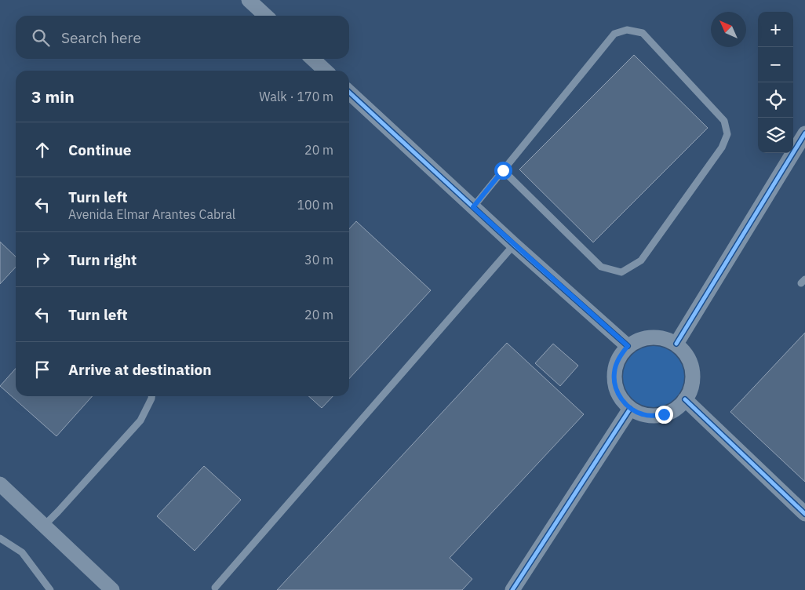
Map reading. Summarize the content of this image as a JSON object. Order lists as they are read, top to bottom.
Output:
{
  "north": "top left",
  "page": {
    "map_buttons": ["+", "−"],
    "search": "Search here",
    "heading": ["3 min", "Walk · 170 m"],
    "list": [
      ["Continue", "20 m"],
      ["Turn left", "Avenida Elmar Arantes Cabral", "100 m"],
      ["Turn right", "30 m"],
      ["Turn left", "20 m"],
      "Arrive at destination"
    ]
  }
}
